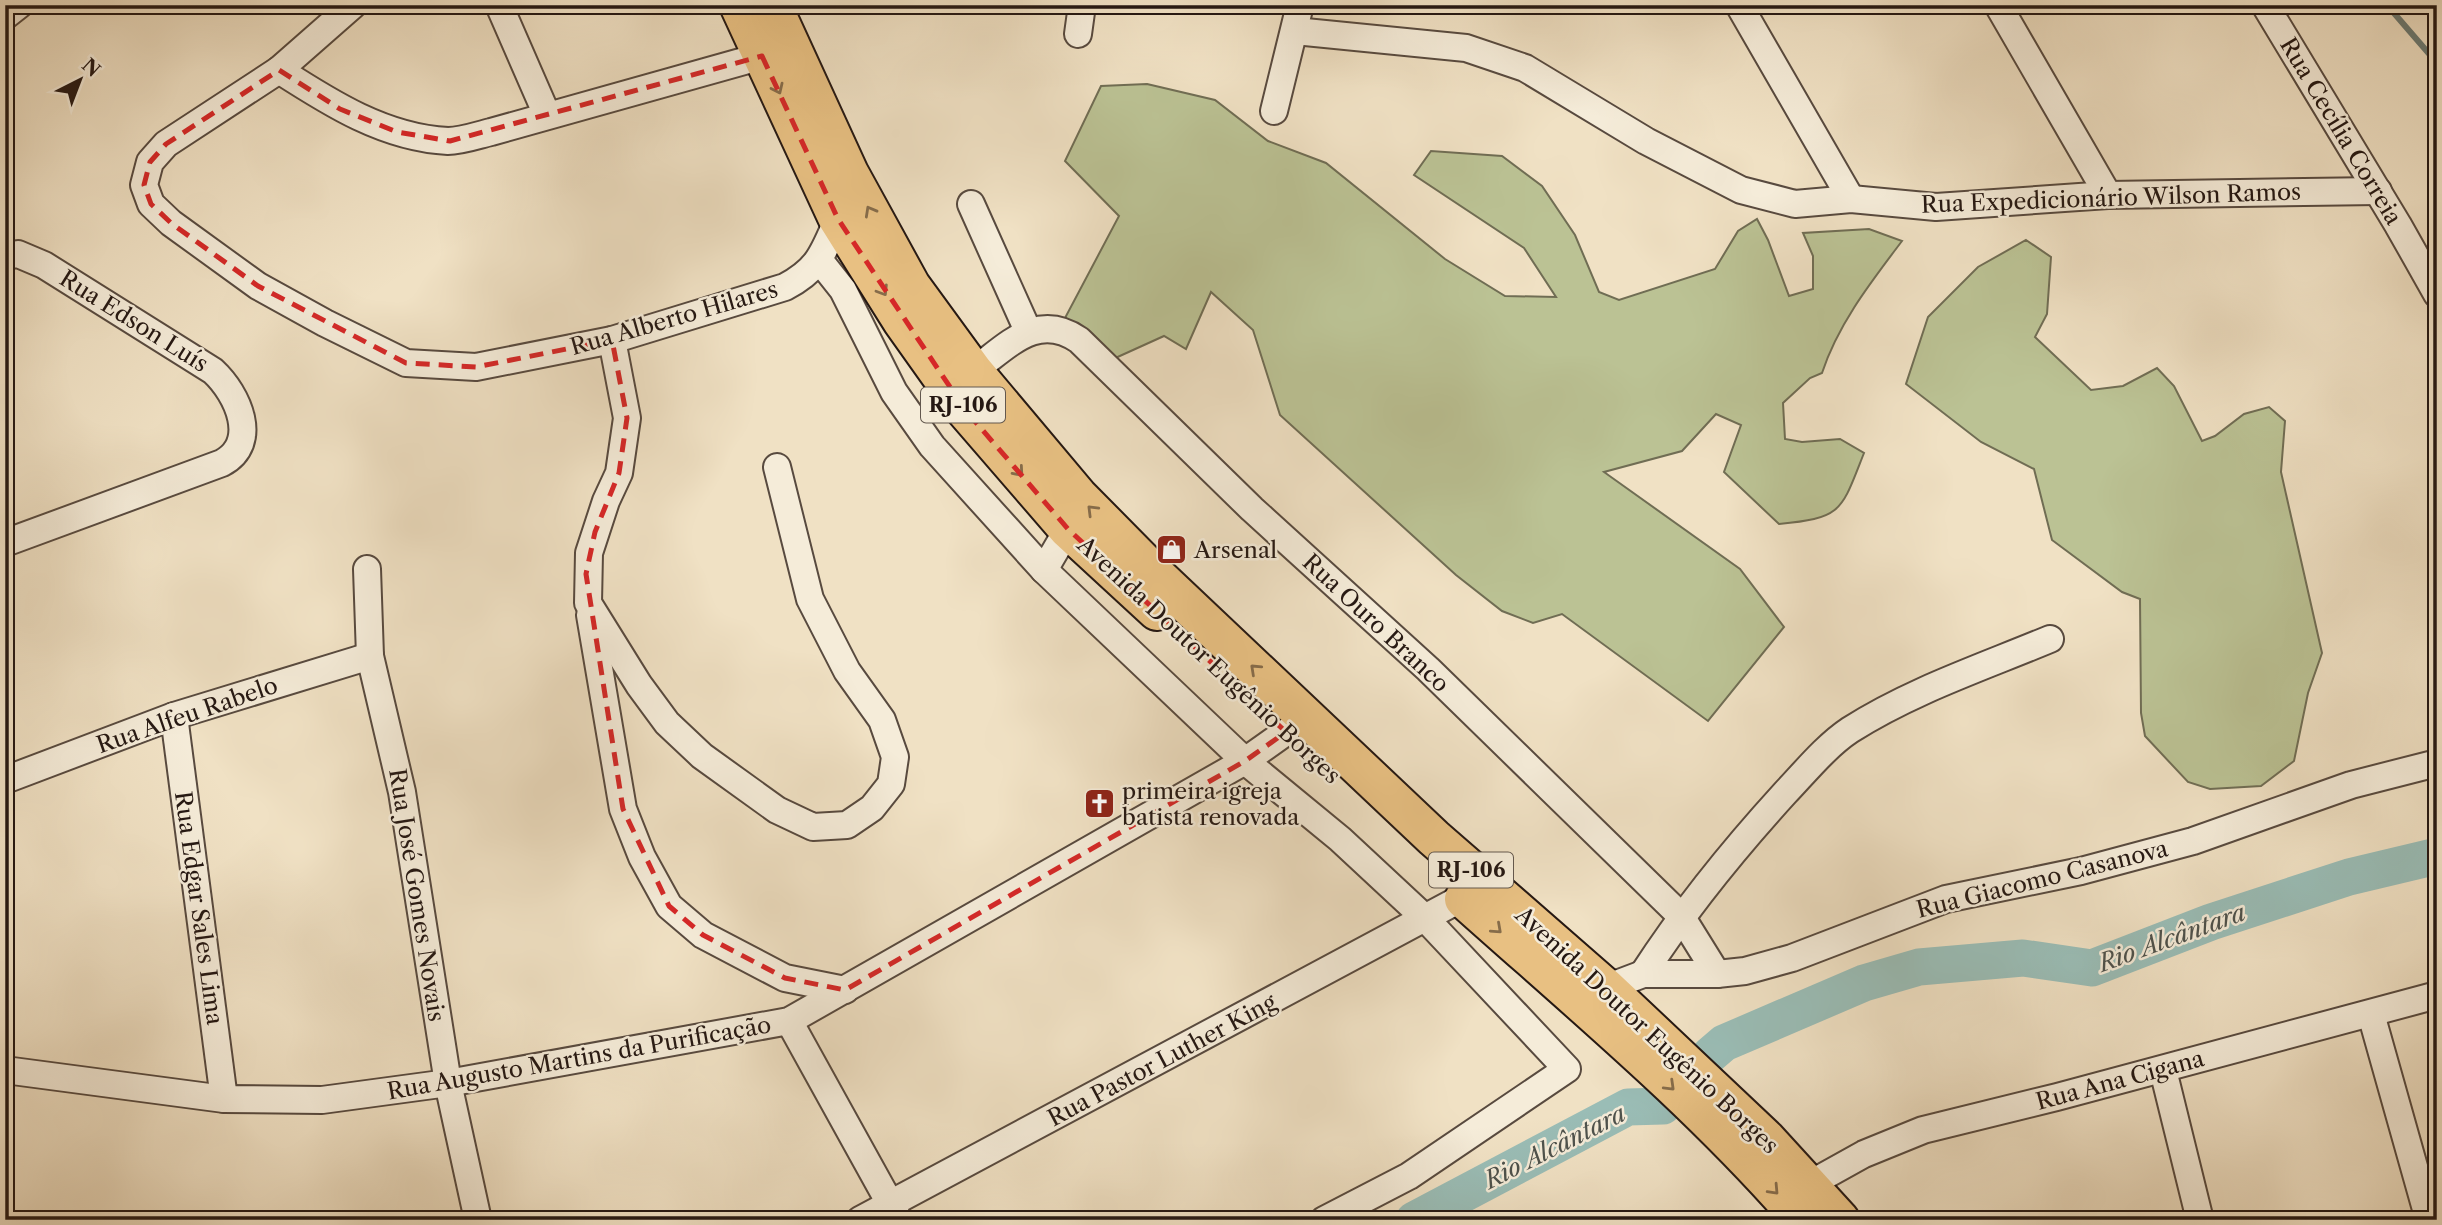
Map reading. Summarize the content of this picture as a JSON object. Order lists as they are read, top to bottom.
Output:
{
  "streets": {
    "highway": ["RJ-106", "Avenida Doutor Eugênio Borges"],
    "street": [
      "Rua Cecília Correia",
      "Rua Expedicionário Wilson Ramos",
      "Rua Alberto Hilares",
      "Rua Edson Luís",
      "Rua Ouro Branco",
      "Rua Alfeu Rabelo",
      "Rua Giacomo Casanova",
      "Rua José Gomes Novais",
      "Rua Edgar Sales Lima",
      "Rua Augusto Martins da Purificação",
      "Rua Pastor Luther King",
      "Rua Ana Cigana"
    ]
  },
  "crossings": [
    ["Rua Cecília Correia", "Rua Expedicionário Wilson Ramos"],
    ["Rua Alberto Hilares", "Avenida Doutor Eugênio Borges"],
    ["Rua Ouro Branco", "Rua Giacomo Casanova"],
    ["Avenida Doutor Eugênio Borges", "Rua Giacomo Casanova"],
    ["Avenida Doutor Eugênio Borges", "Rua Augusto Martins da Purificação"],
    ["Avenida Doutor Eugênio Borges", "Rua Pastor Luther King"],
    ["Avenida Doutor Eugênio Borges", "Rua Ana Cigana"],
    ["Rua Alfeu Rabelo", "Rua José Gomes Novais"],
    ["Rua Alfeu Rabelo", "Rua Edgar Sales Lima"],
    ["Rua José Gomes Novais", "Rua Augusto Martins da Purificação"],
    ["Rua Edgar Sales Lima", "Rua Augusto Martins da Purificação"]
  ],
  "water": ["Rio Alcântara"],
  "places": {
    "shop": ["Arsenal"],
    "church": ["primeira igreja batista renovada"]
  },
  "north": "top right"
}
